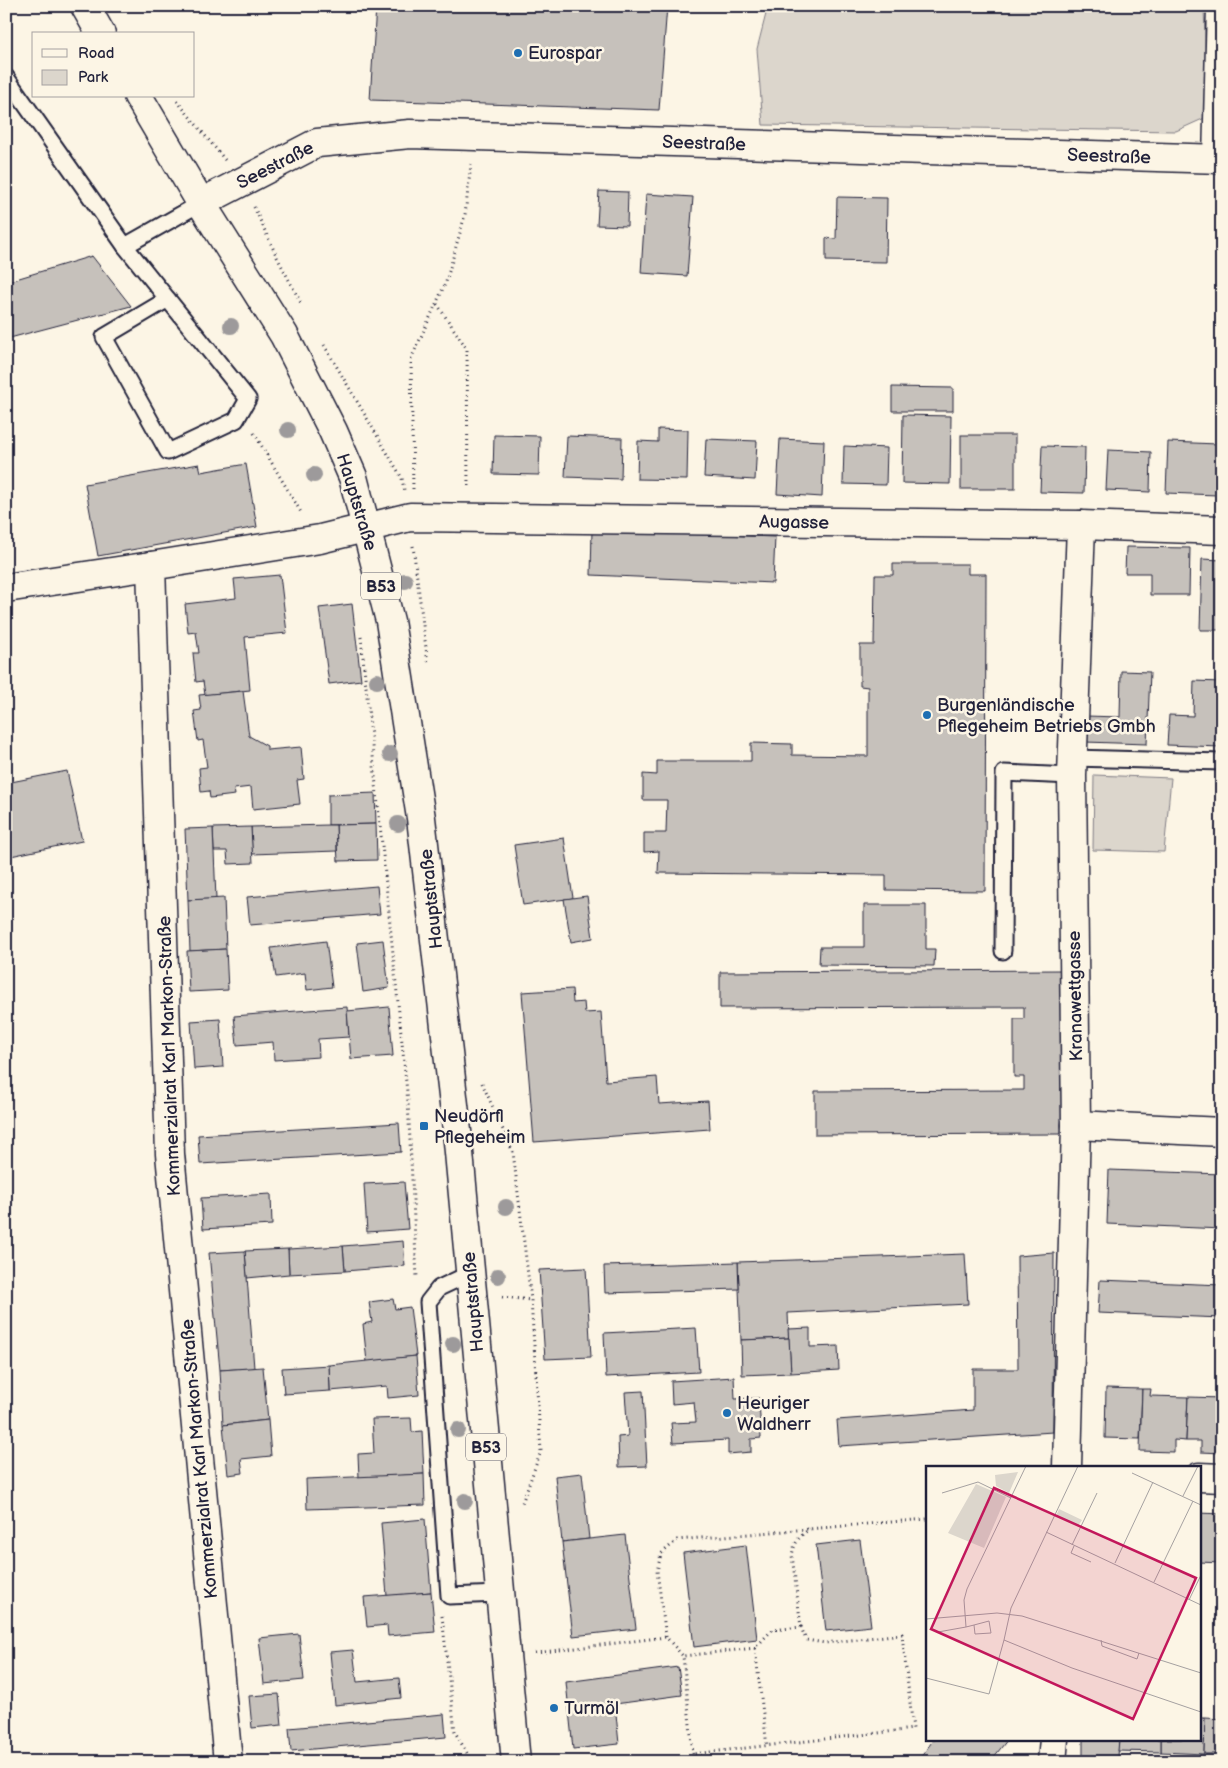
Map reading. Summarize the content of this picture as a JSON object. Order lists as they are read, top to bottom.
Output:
{
  "streets": {
    "street": [
      "Seestraße",
      "Hauptstraße",
      "Augasse",
      "B53",
      "Kranawettgasse",
      "Kommerzialrat Karl Markon-Straße"
    ]
  },
  "crossings": [
    ["Seestraße", "Hauptstraße"],
    ["Hauptstraße", "Augasse"],
    ["Augasse", "Kranawettgasse"]
  ],
  "places": {
    "other": [
      "Eurospar",
      "Burgenländische Pflegeheim Betriebs Gmbh",
      "Heuriger Waldherr",
      "Turmöl"
    ],
    "transit": ["Neudörfl Pflegeheim"]
  },
  "legend": ["Road", "Park"]
}
